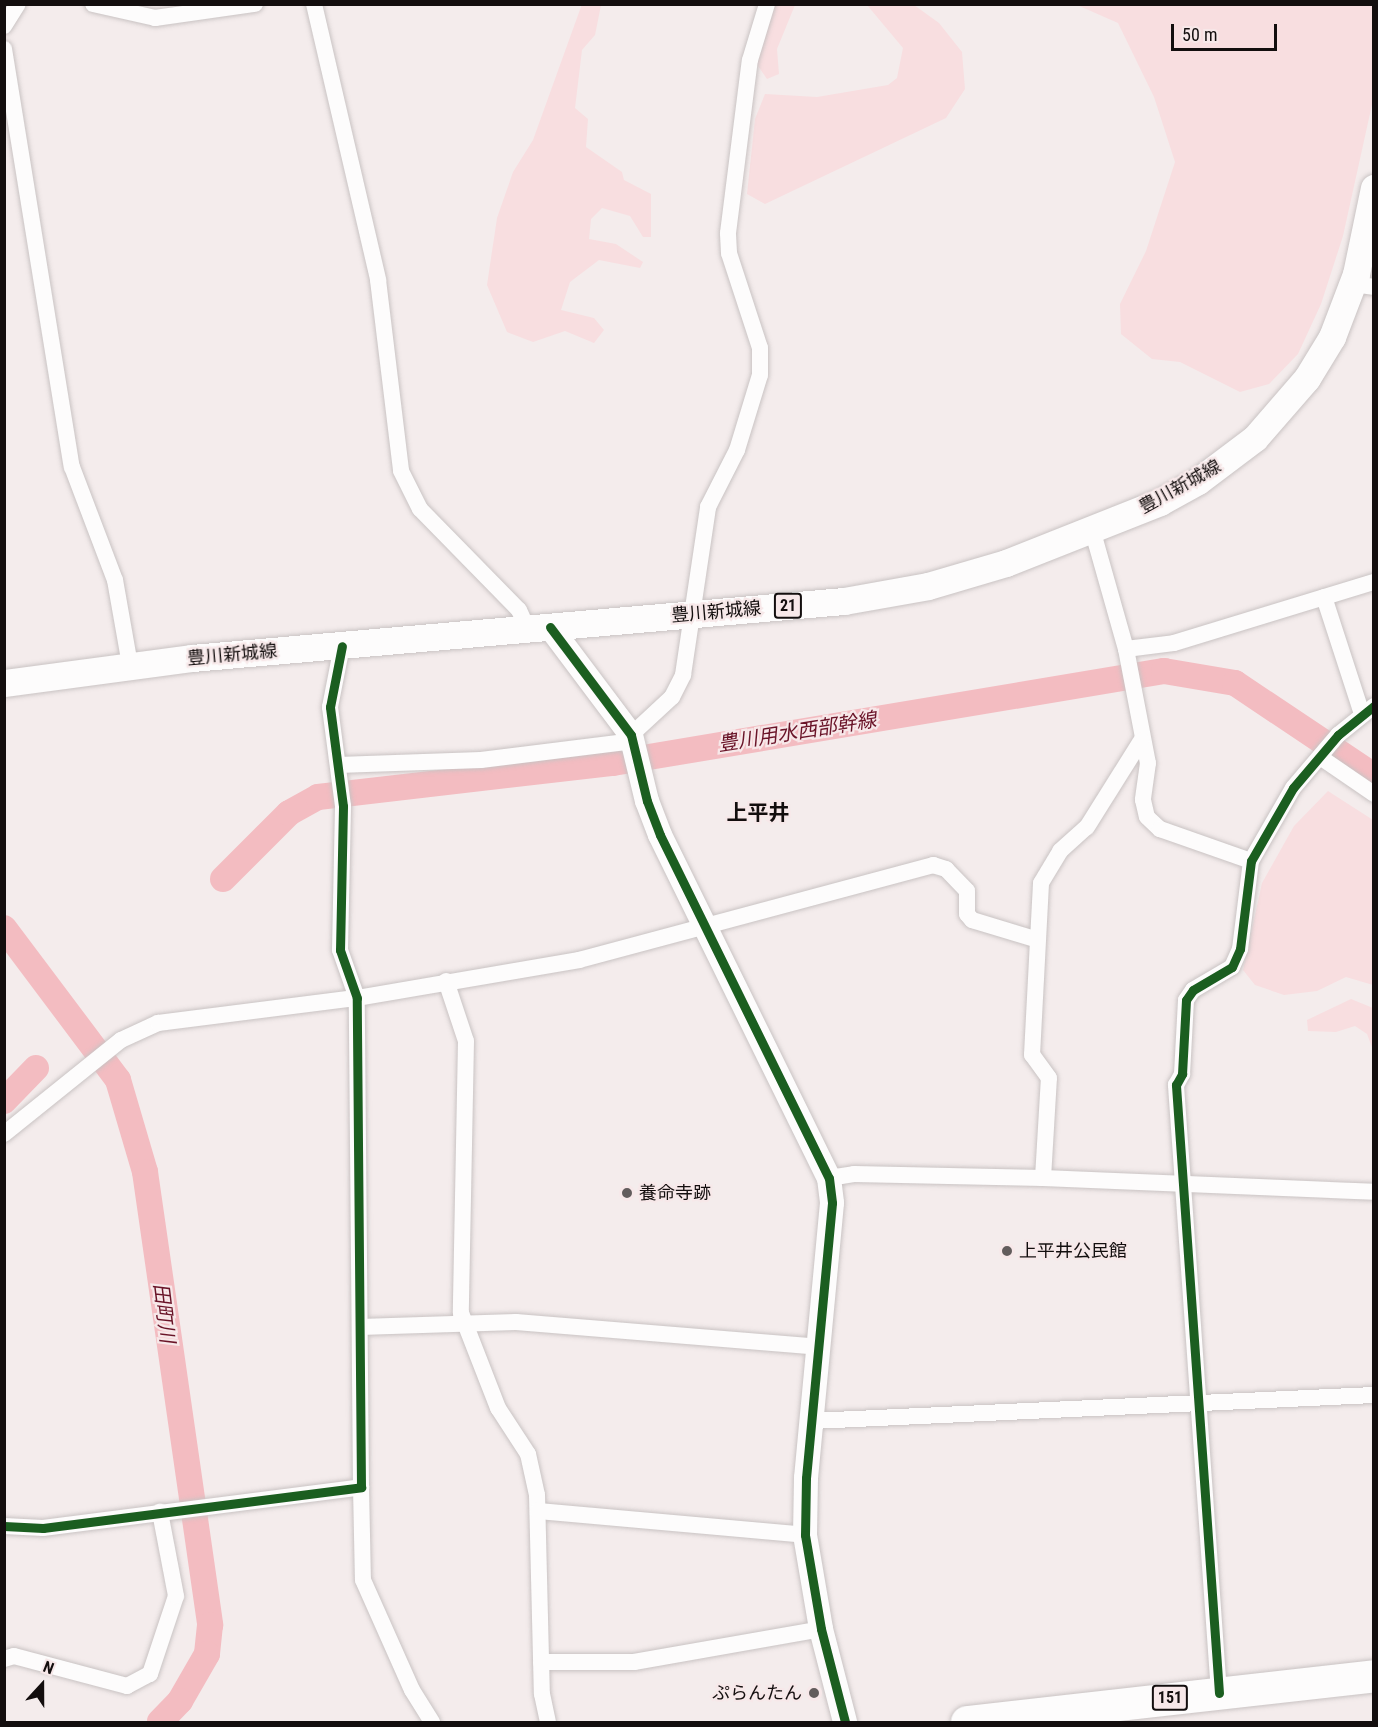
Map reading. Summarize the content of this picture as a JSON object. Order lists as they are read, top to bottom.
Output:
{
  "streets": {
    "highway": ["151"],
    "main road": ["豊川新城線", "21"]
  },
  "districts": ["上平井"],
  "water": ["豊川用水西部幹線", "田町川"],
  "places": ["養命寺跡", "上平井公民館", "ぷらんたん"],
  "scale_bar": "50 m",
  "north": "top"
}
